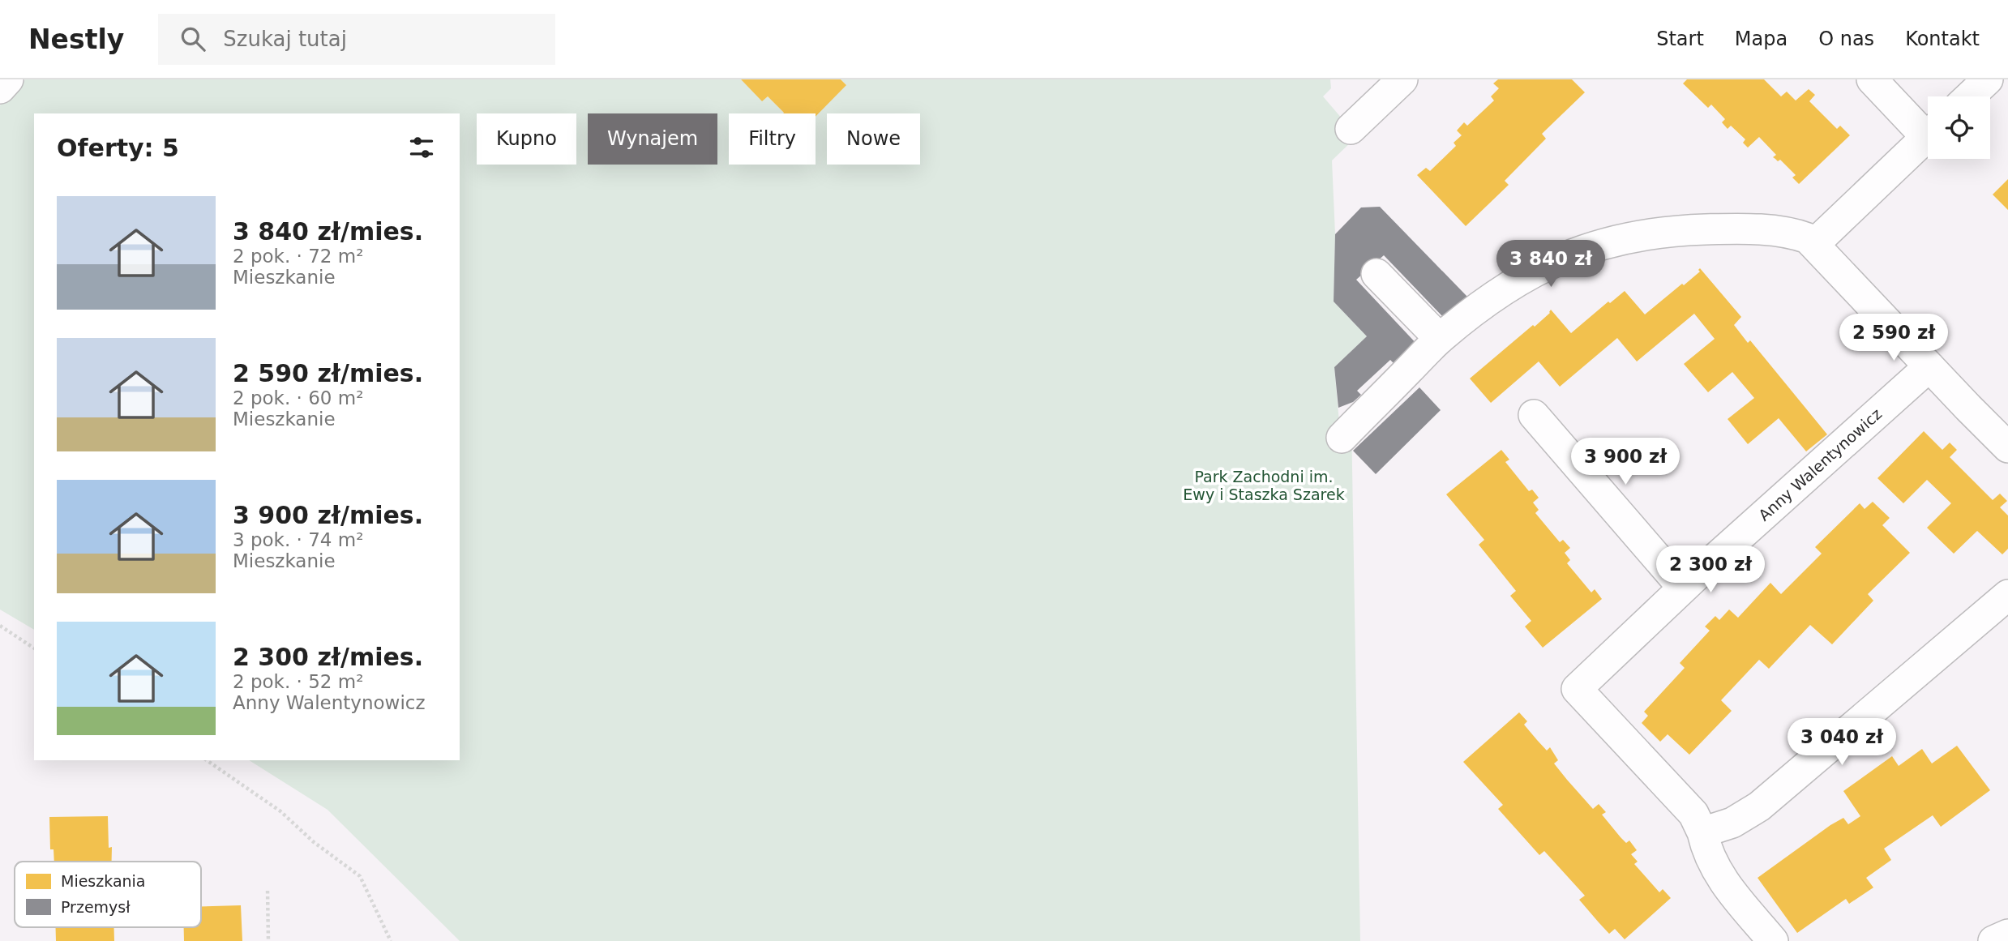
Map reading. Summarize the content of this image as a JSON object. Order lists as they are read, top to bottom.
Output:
{
  "streets": {
    "street": ["Anny Walentynowicz"]
  },
  "parks": ["Park Zachodni im. Ewy i Staszka Szarek"],
  "legend": ["Mieszkania", "Przemysł"],
  "page": {
    "header": "Nestly",
    "search": "Szukaj tutaj",
    "nav": [
      "Start",
      "Mapa",
      "O nas",
      "Kontakt"
    ],
    "chip": [
      "Kupno",
      "Wynajem",
      "Filtry",
      "Nowe"
    ],
    "heading": "Oferty: 5",
    "list": [
      {
        "name": "3 840 zł/mies.",
        "note": "2 pok. · 72 m² · Mieszkanie"
      },
      {
        "name": "2 590 zł/mies.",
        "note": "2 pok. · 60 m² · Mieszkanie"
      },
      {
        "name": "3 900 zł/mies.",
        "note": "3 pok. · 74 m² · Mieszkanie"
      },
      {
        "name": "2 300 zł/mies.",
        "note": "2 pok. · 52 m² · Anny Walentynowicz"
      }
    ],
    "price": [
      "3 840 zł",
      "2 590 zł",
      "3 900 zł",
      "2 300 zł",
      "3 040 zł"
    ]
  }
}
